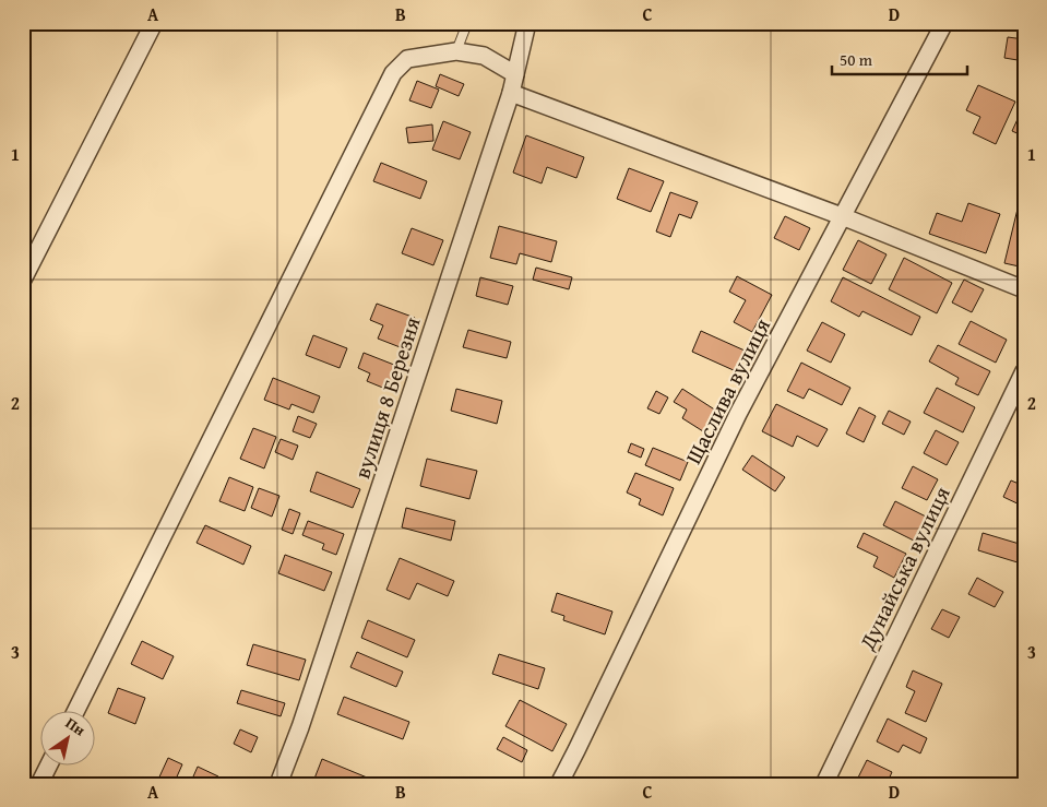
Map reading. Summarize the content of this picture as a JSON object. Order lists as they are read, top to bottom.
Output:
{
  "streets": {
    "street": ["Щаслива вулиця", "вулиця 8 Березня", "Дунайська вулиця"]
  },
  "scale_bar": "50 m",
  "north": "top right",
  "grid": {
    "columns": [
      "A",
      "B",
      "C",
      "D"
    ],
    "rows": ["1", "2", "3"]
  }
}
